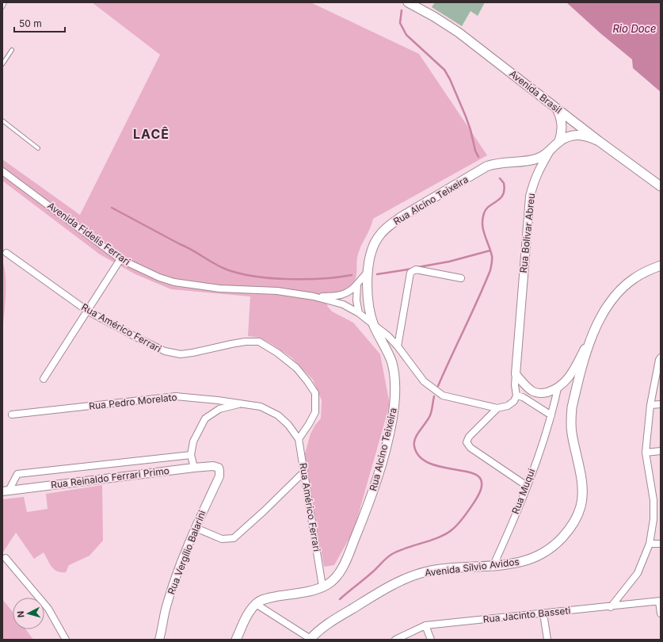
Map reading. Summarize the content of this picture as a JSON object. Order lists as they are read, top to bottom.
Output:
{
  "streets": {
    "main road": [
      "Avenida Brasil",
      "Rua Alcino Teixeira",
      "Rua Bolivar Abreu",
      "Avenida Sílvio Avidos"
    ],
    "street": [
      "Avenida Fidelis Ferrari",
      "Rua Américo Ferrari",
      "Rua Pedro Morelato",
      "Rua Reinaldo Ferrari Primo",
      "Rua Muqui",
      "Rua Vergílio Balarini",
      "Rua Jacinto Basseti"
    ]
  },
  "crossings": [
    ["Avenida Brasil", "Rua Bolivar Abreu"],
    ["Rua Alcino Teixeira", "Rua Bolivar Abreu"],
    ["Rua Alcino Teixeira", "Avenida Fidelis Ferrari"],
    ["Rua Alcino Teixeira", "Rua Américo Ferrari"],
    ["Rua Américo Ferrari", "Rua Pedro Morelato"],
    ["Rua Reinaldo Ferrari Primo", "Rua Vergílio Balarini"],
    ["Rua Muqui", "Avenida Sílvio Avidos"]
  ],
  "districts": ["LACÊ"],
  "water": ["Rio Doce"],
  "scale_bar": "50 m",
  "north": "left"
}
